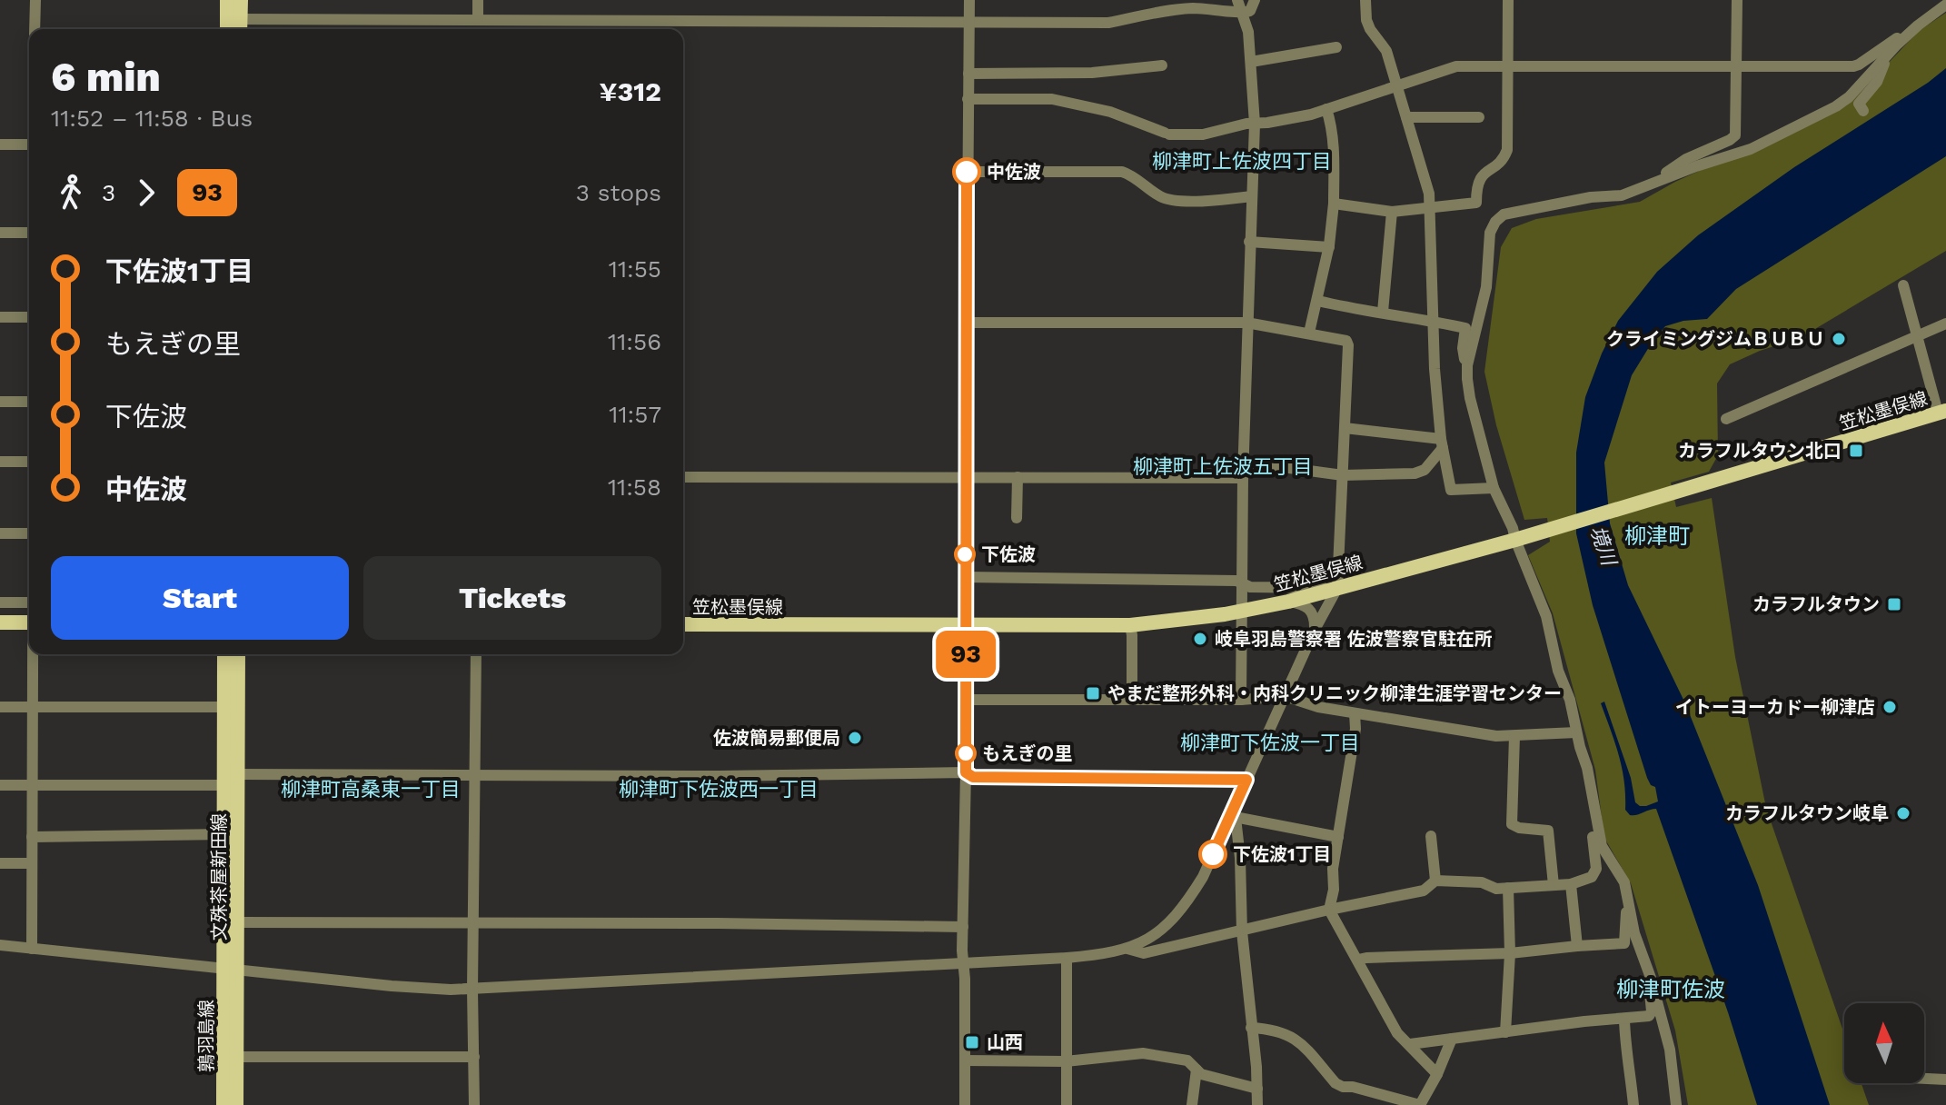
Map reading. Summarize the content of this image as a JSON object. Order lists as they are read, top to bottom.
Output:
{
  "streets": {
    "main road": ["笠松墨俣線", "文殊茶屋新田線", "鶉羽島線"]
  },
  "crossings": [
    ["文殊茶屋新田線", "鶉羽島線"]
  ],
  "districts": [
    "柳津町上佐波四丁目",
    "柳津町上佐波五丁目",
    "柳津町",
    "柳津町下佐波一丁目",
    "柳津町高桑東一丁目",
    "柳津町下佐波西一丁目",
    "柳津町佐波"
  ],
  "water": ["境川"],
  "places": {
    "other": [
      "中佐波",
      "クライミングジムＢＵＢＵ",
      "下佐波",
      "岐阜羽島警察署 佐波警察官駐在所",
      "イトーヨーカドー柳津店",
      "佐波簡易郵便局",
      "もえぎの里",
      "カラフルタウン岐阜",
      "下佐波1丁目"
    ],
    "transit": [
      "カラフルタウン北口",
      "カラフルタウン",
      "やまだ整形外科・内科クリニック柳津生涯学習センター",
      "山西"
    ]
  },
  "lines": ["bus line 93"],
  "north": "top",
  "page": {
    "on_map": "93",
    "heading": ["6 min", "11:52 – 11:58 · Bus", "¥312"],
    "legs": ["3", "93", "3 stops"],
    "list": [
      {
        "name": "下佐波1丁目",
        "value": "11:55"
      },
      {
        "name": "もえぎの里",
        "value": "11:56"
      },
      {
        "name": "下佐波",
        "value": "11:57"
      },
      {
        "name": "中佐波",
        "value": "11:58"
      }
    ],
    "buttons": ["Start", "Tickets"]
  }
}
